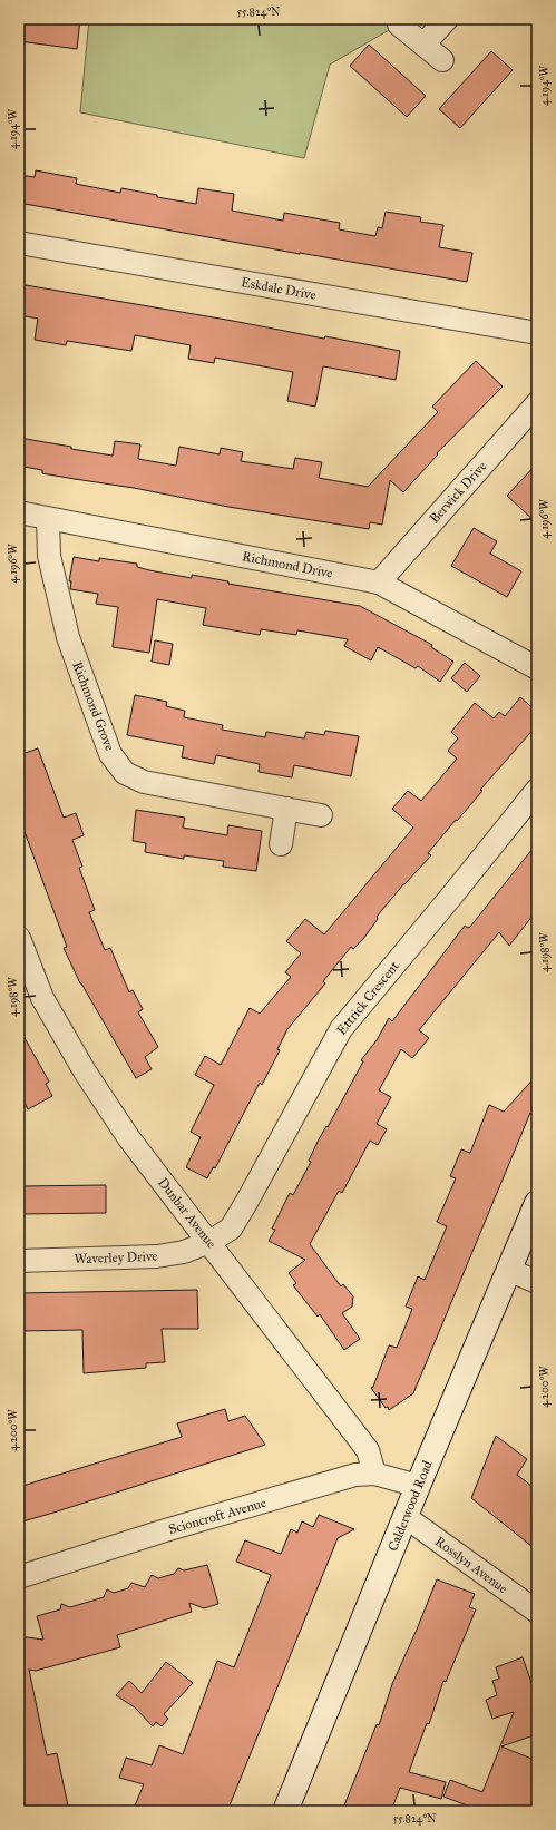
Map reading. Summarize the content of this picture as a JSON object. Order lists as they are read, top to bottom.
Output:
{
  "streets": {
    "street": [
      "Eskdale Drive",
      "Berwick Drive",
      "Richmond Drive",
      "Richmond Grove",
      "Ettrick Crescent",
      "Dunbar Avenue",
      "Waverley Drive",
      "Calderwood Road",
      "Scioncroft Avenue",
      "Rosslyn Avenue"
    ]
  },
  "crossings": [
    ["Berwick Drive", "Richmond Drive"],
    ["Richmond Drive", "Richmond Grove"],
    ["Ettrick Crescent", "Dunbar Avenue"],
    ["Ettrick Crescent", "Waverley Drive"],
    ["Dunbar Avenue", "Waverley Drive"],
    ["Dunbar Avenue", "Scioncroft Avenue"],
    ["Calderwood Road", "Scioncroft Avenue"],
    ["Calderwood Road", "Rosslyn Avenue"]
  ],
  "coordinates": [
    "55.824°N",
    "4.194°W",
    "4.196°W",
    "4.198°W",
    "4.200°W"
  ]
}
